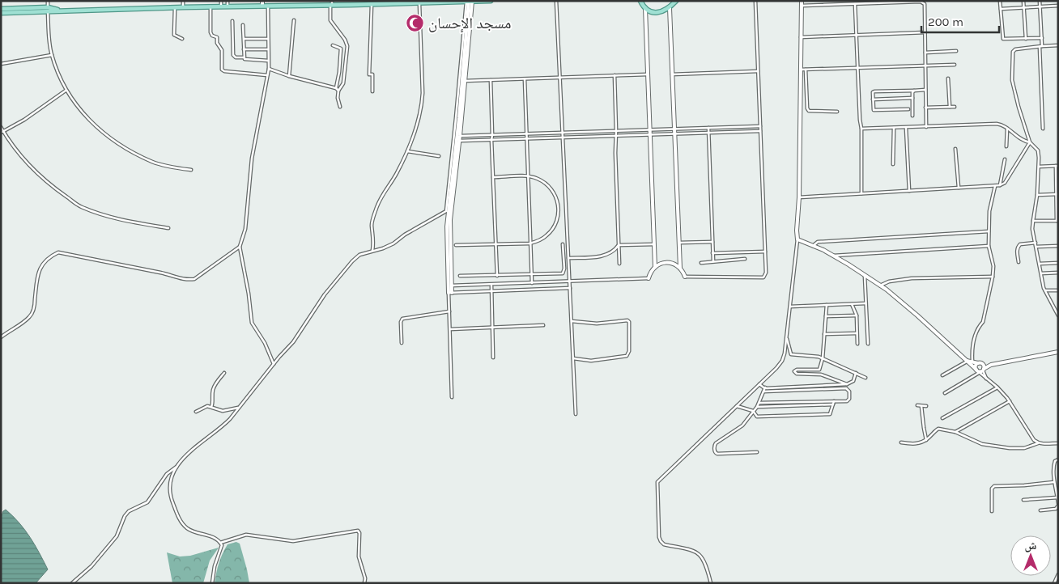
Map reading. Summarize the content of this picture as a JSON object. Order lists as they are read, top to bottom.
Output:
{
  "places": {
    "mosque": ["مسجد الإحسان"]
  },
  "scale_bar": "200 m",
  "north": "top"
}
